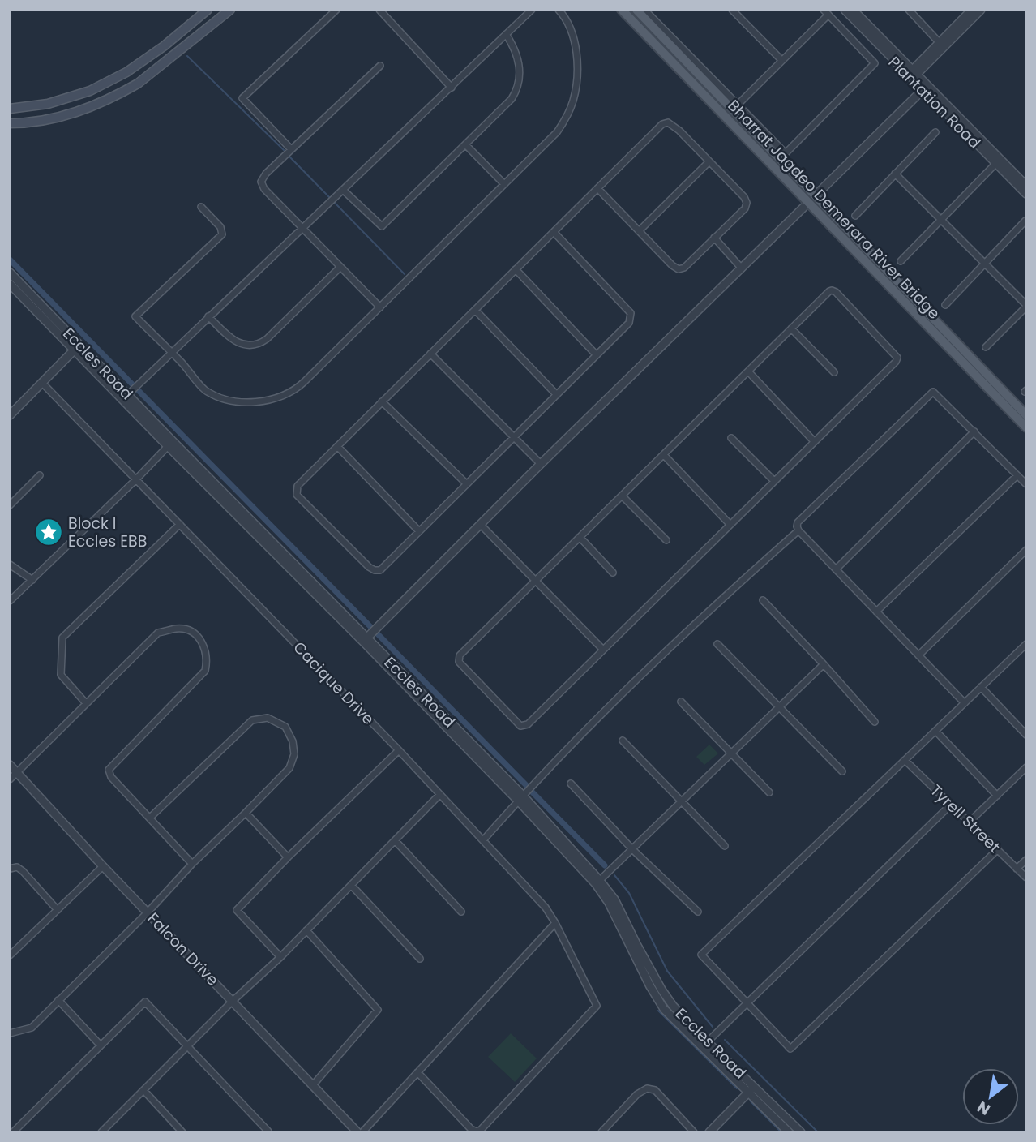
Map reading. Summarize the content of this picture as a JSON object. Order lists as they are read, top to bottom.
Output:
{
  "streets": {
    "main road": ["Bharrat Jagdeo Demerara River Bridge"],
    "street": [
      "Plantation Road",
      "Eccles Road",
      "Cacique Drive",
      "Tyrell Street",
      "Falcon Drive"
    ]
  },
  "places": {
    "place": ["Block I Eccles EBB"]
  },
  "north": "bottom left"
}
